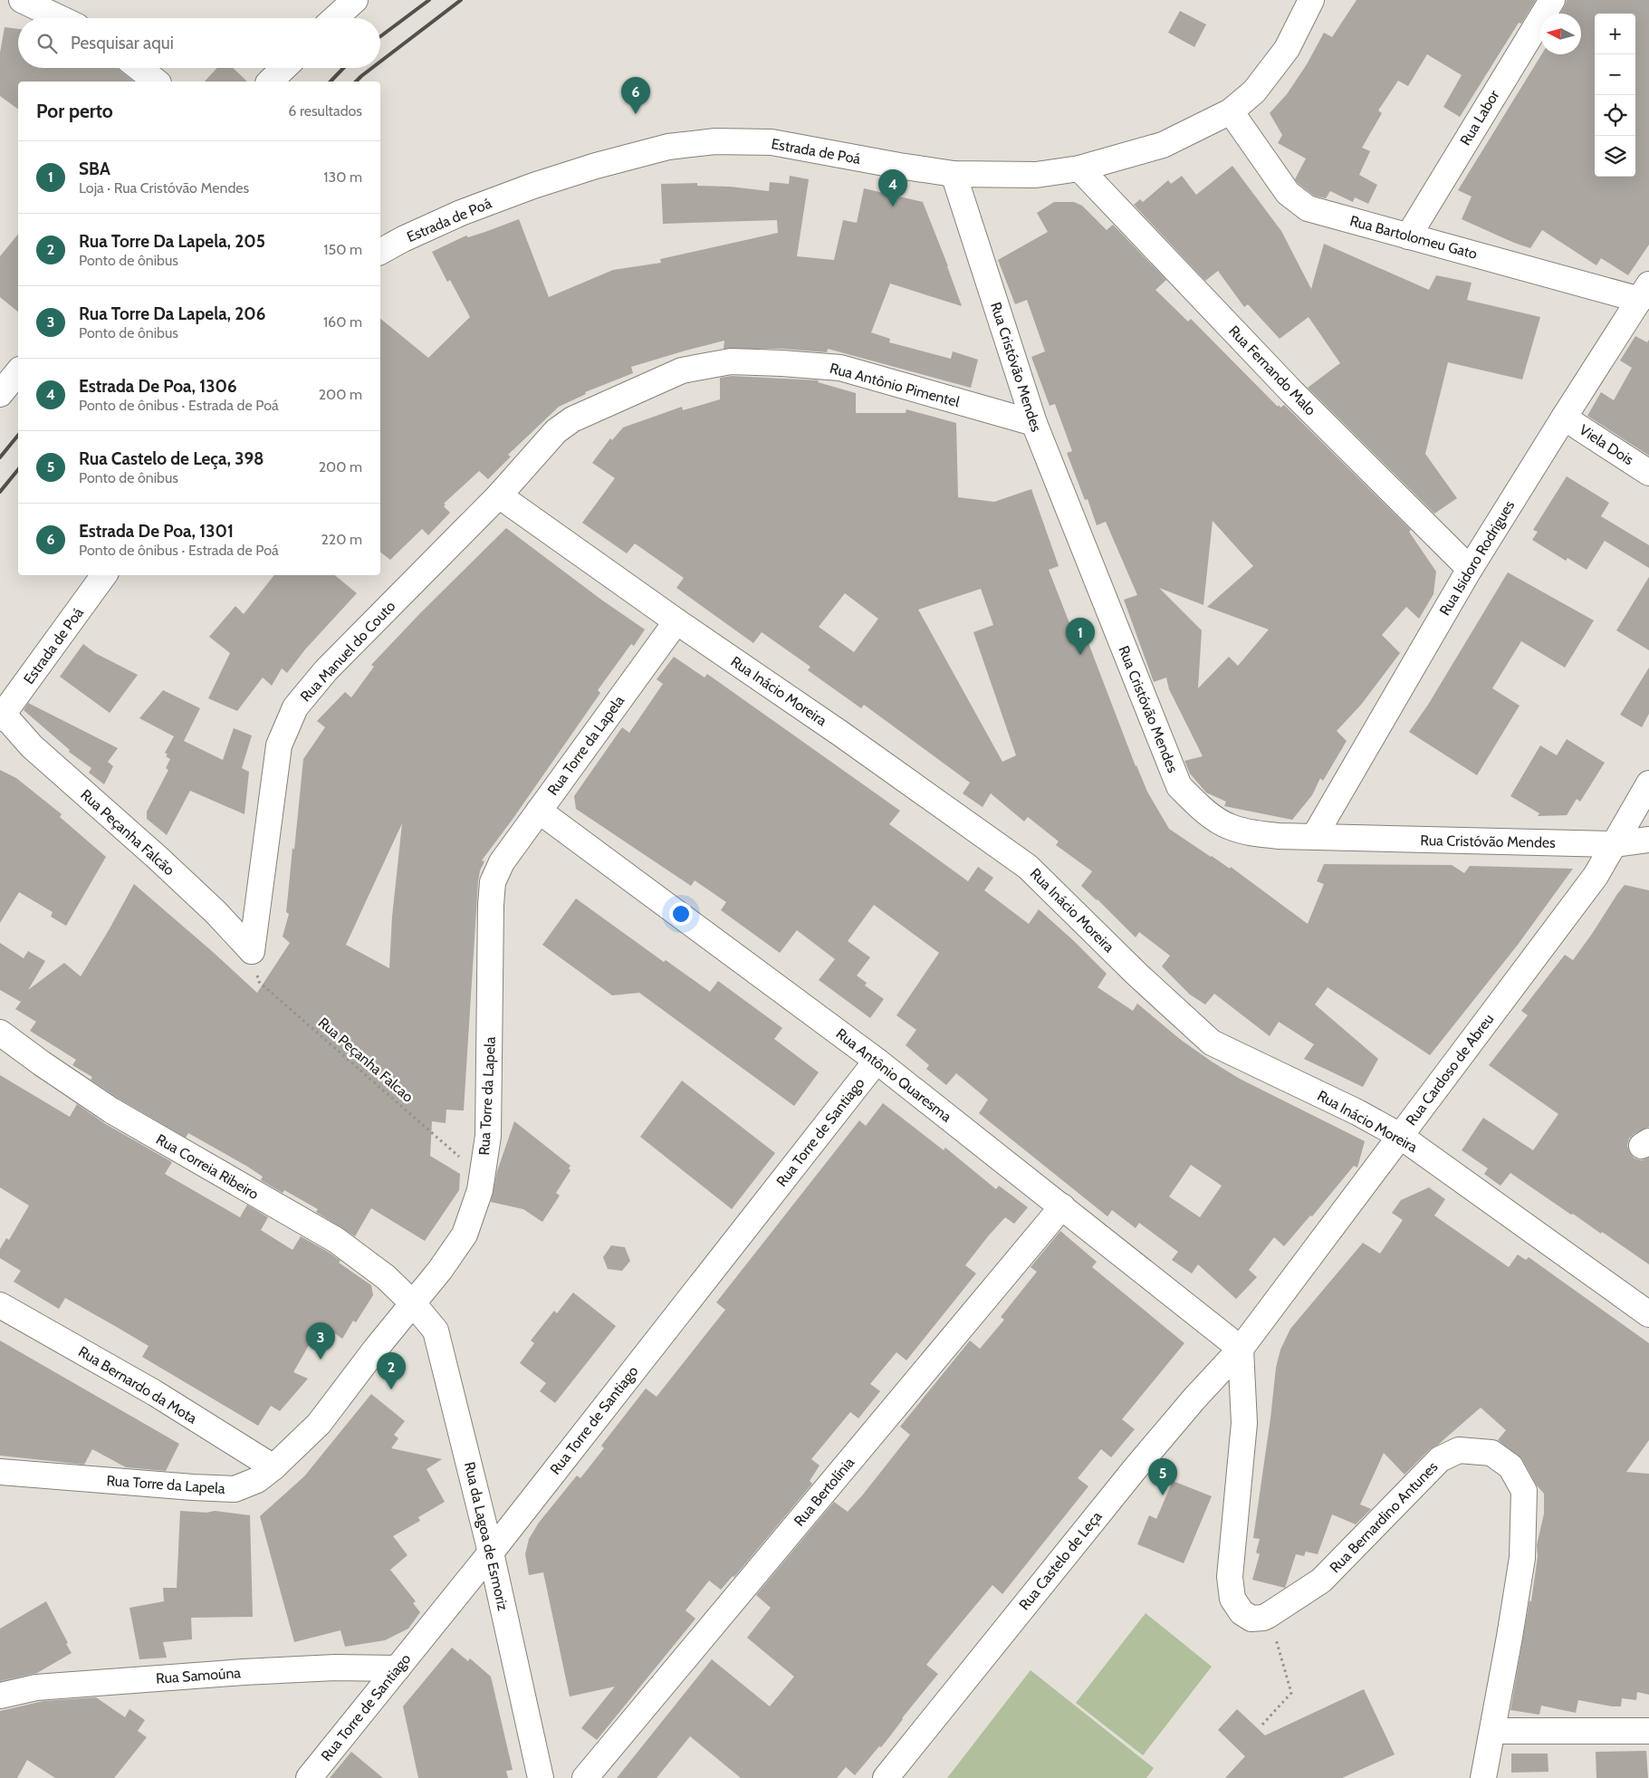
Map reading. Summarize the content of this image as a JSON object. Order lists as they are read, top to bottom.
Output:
{
  "streets": {
    "street": [
      "Rua Labor",
      "Estrada de Poá",
      "Rua Bartolomeu Gato",
      "Rua Cristóvão Mendes",
      "Rua Fernando Malo",
      "Rua Antônio Pimentel",
      "Viela Dois",
      "Rua Isidoro Rodrigues",
      "Rua Manuel do Couto",
      "Rua Inácio Moreira",
      "Rua Torre da Lapela",
      "Rua Peçanha Falcão",
      "Rua Cardoso de Abreu",
      "Rua Antônio Quaresma",
      "Rua Torre de Santiago",
      "Rua Correia Ribeiro",
      "Rua Bernardo da Mota",
      "Rua Bertolínia",
      "Rua Bernardino Antunes",
      "Rua da Lagoa de Esmoriz",
      "Rua Castelo de Leça",
      "Rua Samoúna"
    ],
    "path": ["Rua Peçanha Falcao"]
  },
  "crossings": [
    ["Rua Labor", "Rua Bartolomeu Gato"],
    ["Estrada de Poá", "Rua Bartolomeu Gato"],
    ["Estrada de Poá", "Rua Cristóvão Mendes"],
    ["Estrada de Poá", "Rua Fernando Malo"],
    ["Estrada de Poá", "Rua Peçanha Falcão"],
    ["Rua Bartolomeu Gato", "Rua Isidoro Rodrigues"],
    ["Rua Cristóvão Mendes", "Rua Antônio Pimentel"],
    ["Rua Cristóvão Mendes", "Rua Isidoro Rodrigues"],
    ["Rua Cristóvão Mendes", "Rua Cardoso de Abreu"],
    ["Rua Fernando Malo", "Rua Isidoro Rodrigues"],
    ["Rua Antônio Pimentel", "Rua Manuel do Couto"],
    ["Rua Antônio Pimentel", "Rua Inácio Moreira"],
    ["Viela Dois", "Rua Isidoro Rodrigues"],
    ["Rua Manuel do Couto", "Rua Inácio Moreira"],
    ["Rua Manuel do Couto", "Rua Peçanha Falcão"],
    ["Rua Manuel do Couto", "Rua Peçanha Falcao"],
    ["Rua Inácio Moreira", "Rua Torre da Lapela"],
    ["Rua Inácio Moreira", "Rua Cardoso de Abreu"],
    ["Rua Torre da Lapela", "Rua Peçanha Falcao"],
    ["Rua Torre da Lapela", "Rua Antônio Quaresma"],
    ["Rua Torre da Lapela", "Rua Correia Ribeiro"],
    ["Rua Torre da Lapela", "Rua Bernardo da Mota"],
    ["Rua Torre da Lapela", "Rua da Lagoa de Esmoriz"],
    ["Rua Peçanha Falcão", "Rua Peçanha Falcao"],
    ["Rua Cardoso de Abreu", "Rua Antônio Quaresma"],
    ["Rua Cardoso de Abreu", "Rua Castelo de Leça"],
    ["Rua Antônio Quaresma", "Rua Torre de Santiago"],
    ["Rua Antônio Quaresma", "Rua Bertolínia"],
    ["Rua Antônio Quaresma", "Rua Castelo de Leça"],
    ["Rua Torre de Santiago", "Rua da Lagoa de Esmoriz"],
    ["Rua Torre de Santiago", "Rua Samoúna"],
    ["Rua Correia Ribeiro", "Rua da Lagoa de Esmoriz"]
  ],
  "north": "left",
  "page": {
    "map_buttons": ["+", "−"],
    "search": "Pesquisar aqui",
    "pins": [
      "6",
      "4",
      "1",
      "3",
      "2",
      "5"
    ],
    "heading": ["Por perto", "6 resultados"],
    "list": [
      {
        "mark": "1",
        "name": "SBA",
        "note": "Loja · Rua Cristóvão Mendes",
        "value": "130 m"
      },
      {
        "mark": "2",
        "name": "Rua Torre Da Lapela, 205",
        "note": "Ponto de ônibus",
        "value": "150 m"
      },
      {
        "mark": "3",
        "name": "Rua Torre Da Lapela, 206",
        "note": "Ponto de ônibus",
        "value": "160 m"
      },
      {
        "mark": "4",
        "name": "Estrada De Poa, 1306",
        "note": "Ponto de ônibus · Estrada de Poá",
        "value": "200 m"
      },
      {
        "mark": "5",
        "name": "Rua Castelo de Leça, 398",
        "note": "Ponto de ônibus",
        "value": "200 m"
      },
      {
        "mark": "6",
        "name": "Estrada De Poa, 1301",
        "note": "Ponto de ônibus · Estrada de Poá",
        "value": "220 m"
      }
    ]
  }
}
